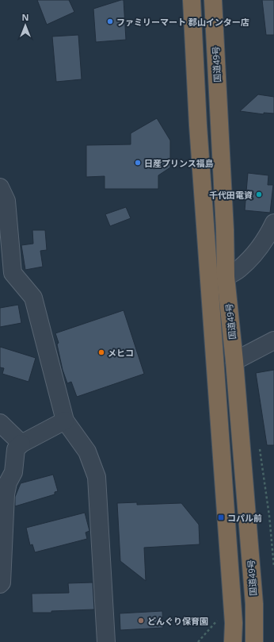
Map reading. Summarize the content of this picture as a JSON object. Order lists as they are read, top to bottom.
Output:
{
  "streets": {
    "highway": ["国道49号"]
  },
  "places": {
    "other": [
      "ファミリーマート 郡山インター店",
      "日産プリンス福島",
      "千代田電資",
      "メヒコ",
      "どんぐり保育園"
    ],
    "transit": ["コパル前"]
  },
  "north": "top"
}
